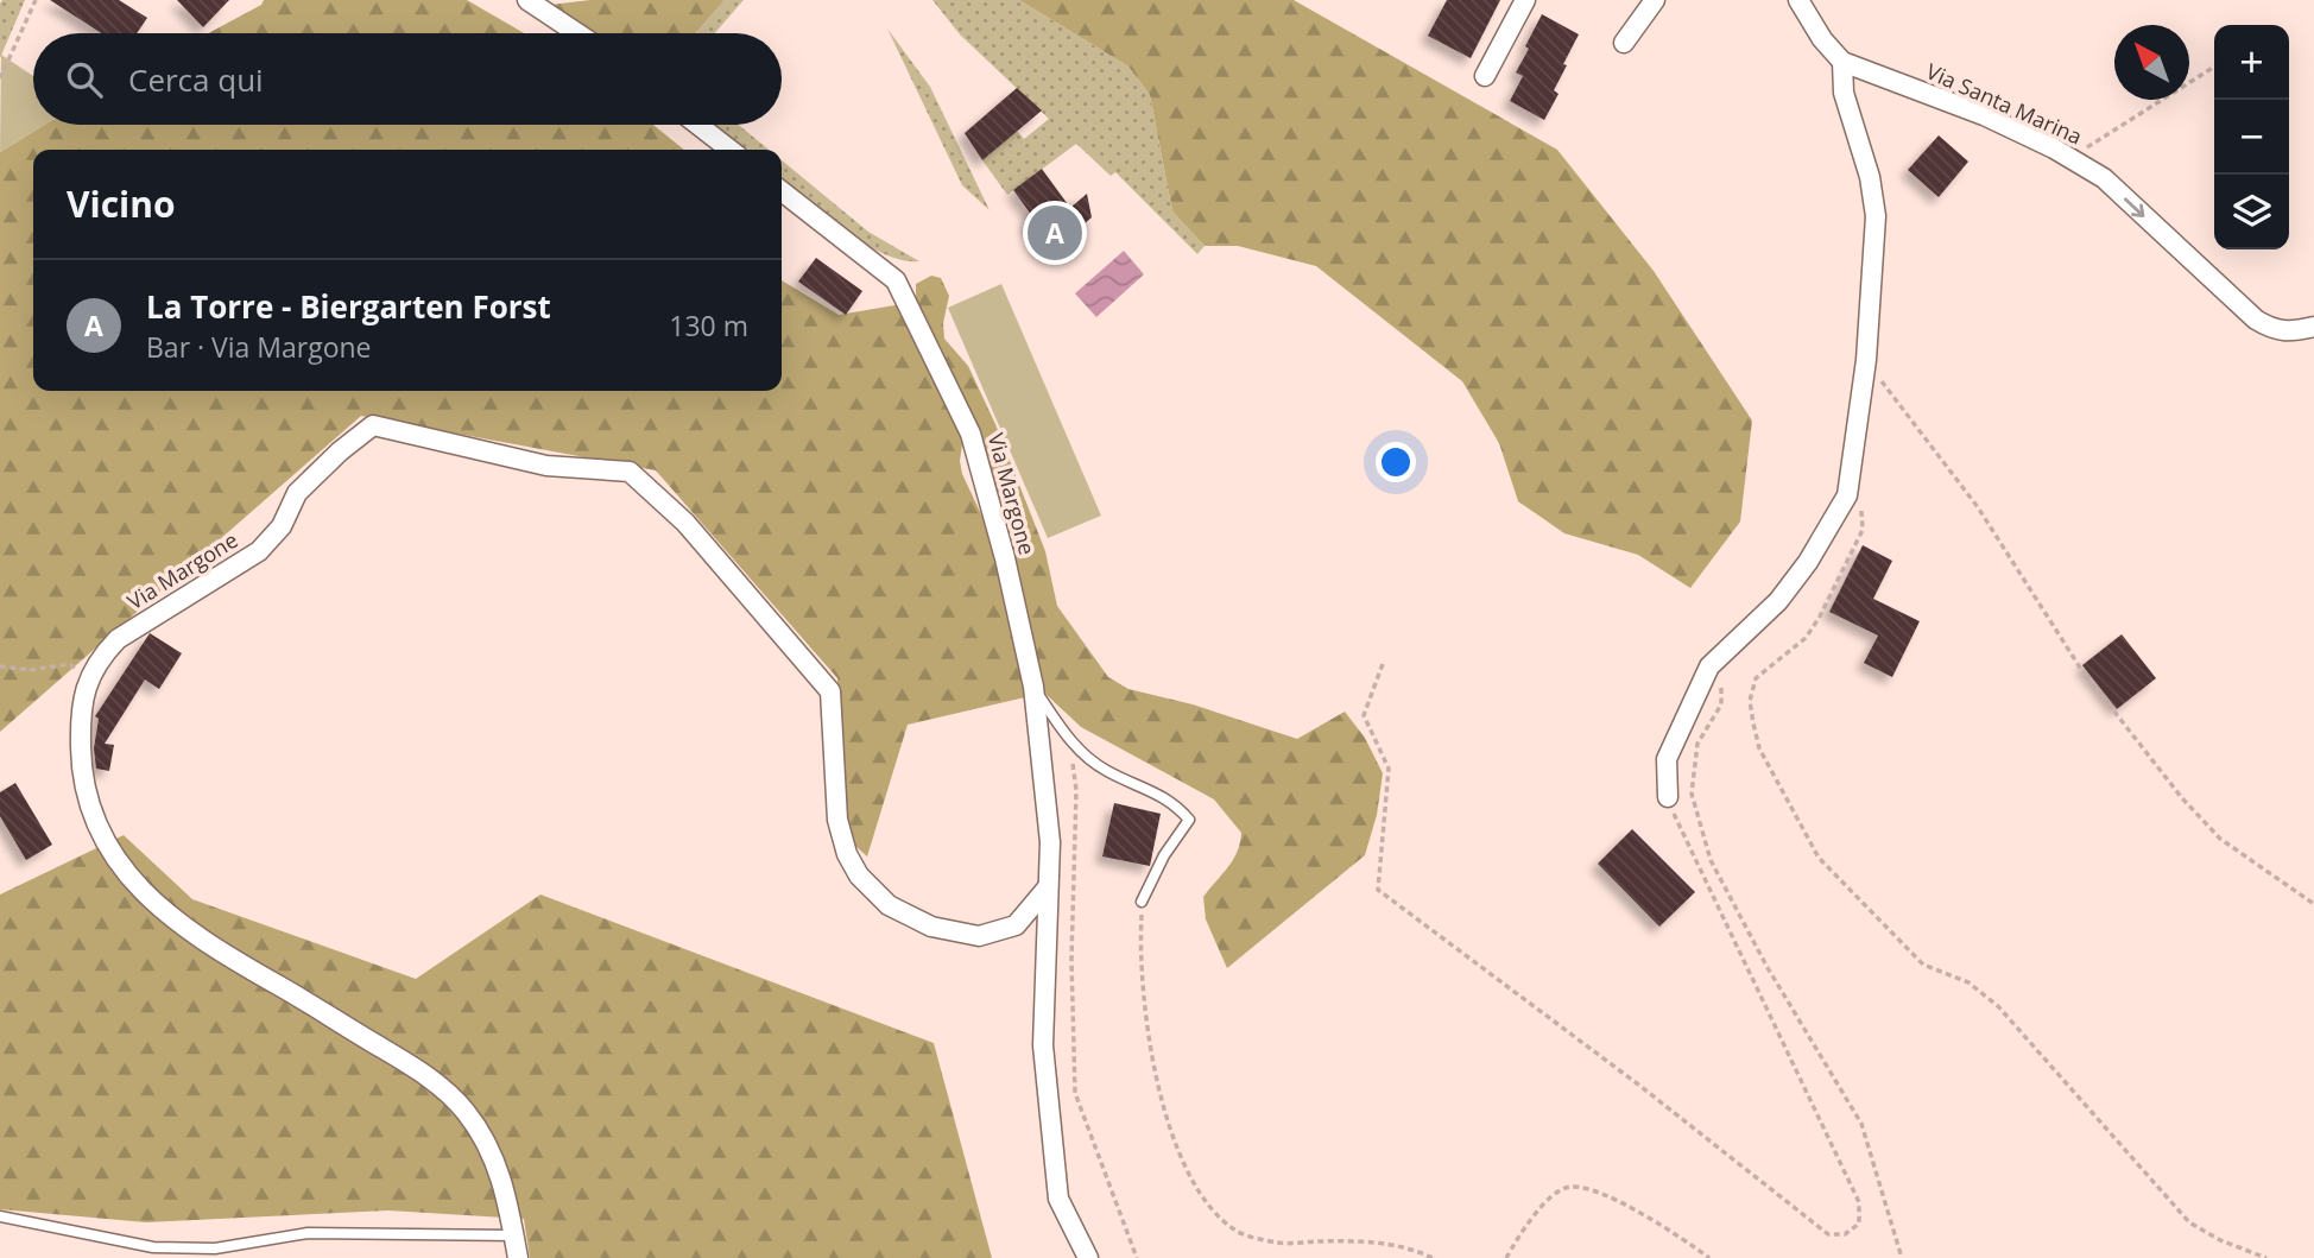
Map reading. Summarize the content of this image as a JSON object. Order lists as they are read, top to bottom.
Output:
{
  "streets": {
    "street": ["Via Santa Marina", "Via Margone"]
  },
  "one_way": ["Via Santa Marina"],
  "north": "top left",
  "page": {
    "map_buttons": ["+", "−"],
    "search": "Cerca qui",
    "heading": "Vicino",
    "pins": "A",
    "list": [
      {
        "mark": "A",
        "name": "La Torre - Biergarten Forst",
        "note": "Bar · Via Margone",
        "value": "130 m"
      }
    ]
  }
}
